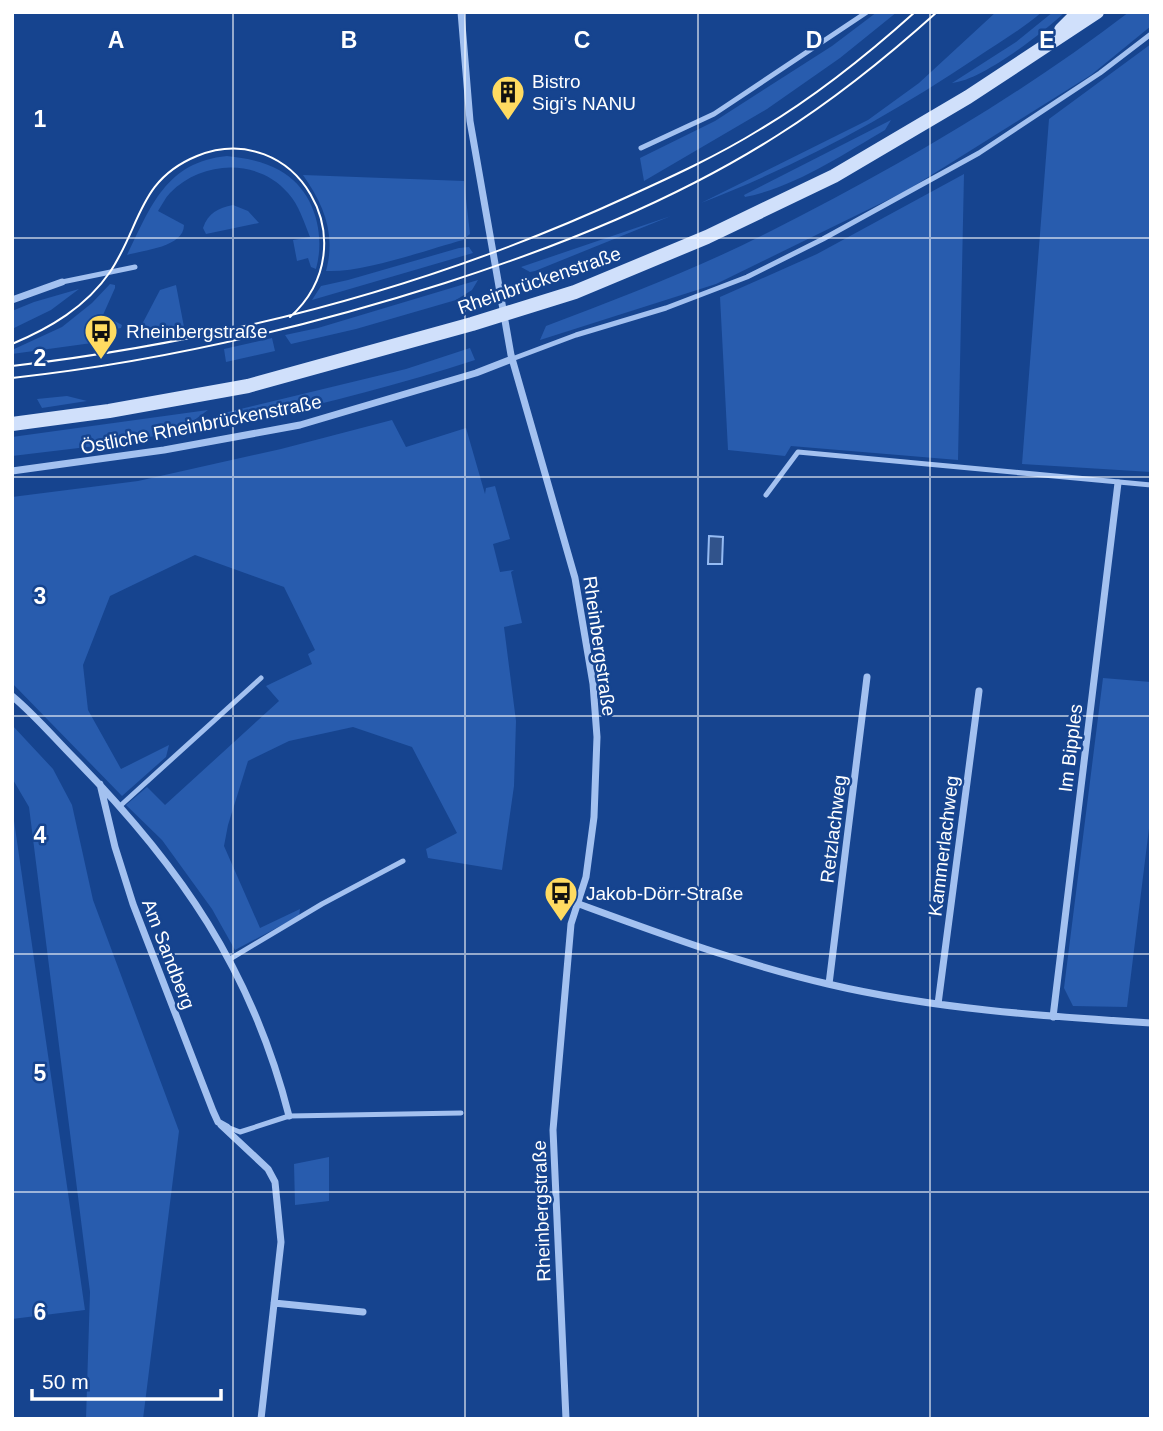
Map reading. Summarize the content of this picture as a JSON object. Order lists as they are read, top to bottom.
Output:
{
  "streets": {
    "main road": ["Rheinbrückenstraße"],
    "street": [
      "Östliche Rheinbrückenstraße",
      "Rheinbergstraße",
      "Im Bipples",
      "Retzlachweg",
      "Kammerlachweg",
      "Am Sandberg"
    ]
  },
  "crossings": [
    ["Rheinbrückenstraße", "Rheinbergstraße"],
    ["Östliche Rheinbrückenstraße", "Rheinbergstraße"]
  ],
  "places": {
    "building": ["Bistro Sigi's NANU"],
    "bus stop": ["Rheinbergstraße", "Jakob-Dörr-Straße"]
  },
  "scale_bar": "50 m",
  "grid": {
    "columns": [
      "A",
      "B",
      "C",
      "D",
      "E"
    ],
    "rows": [
      "1",
      "2",
      "3",
      "4",
      "5",
      "6"
    ]
  }
}
